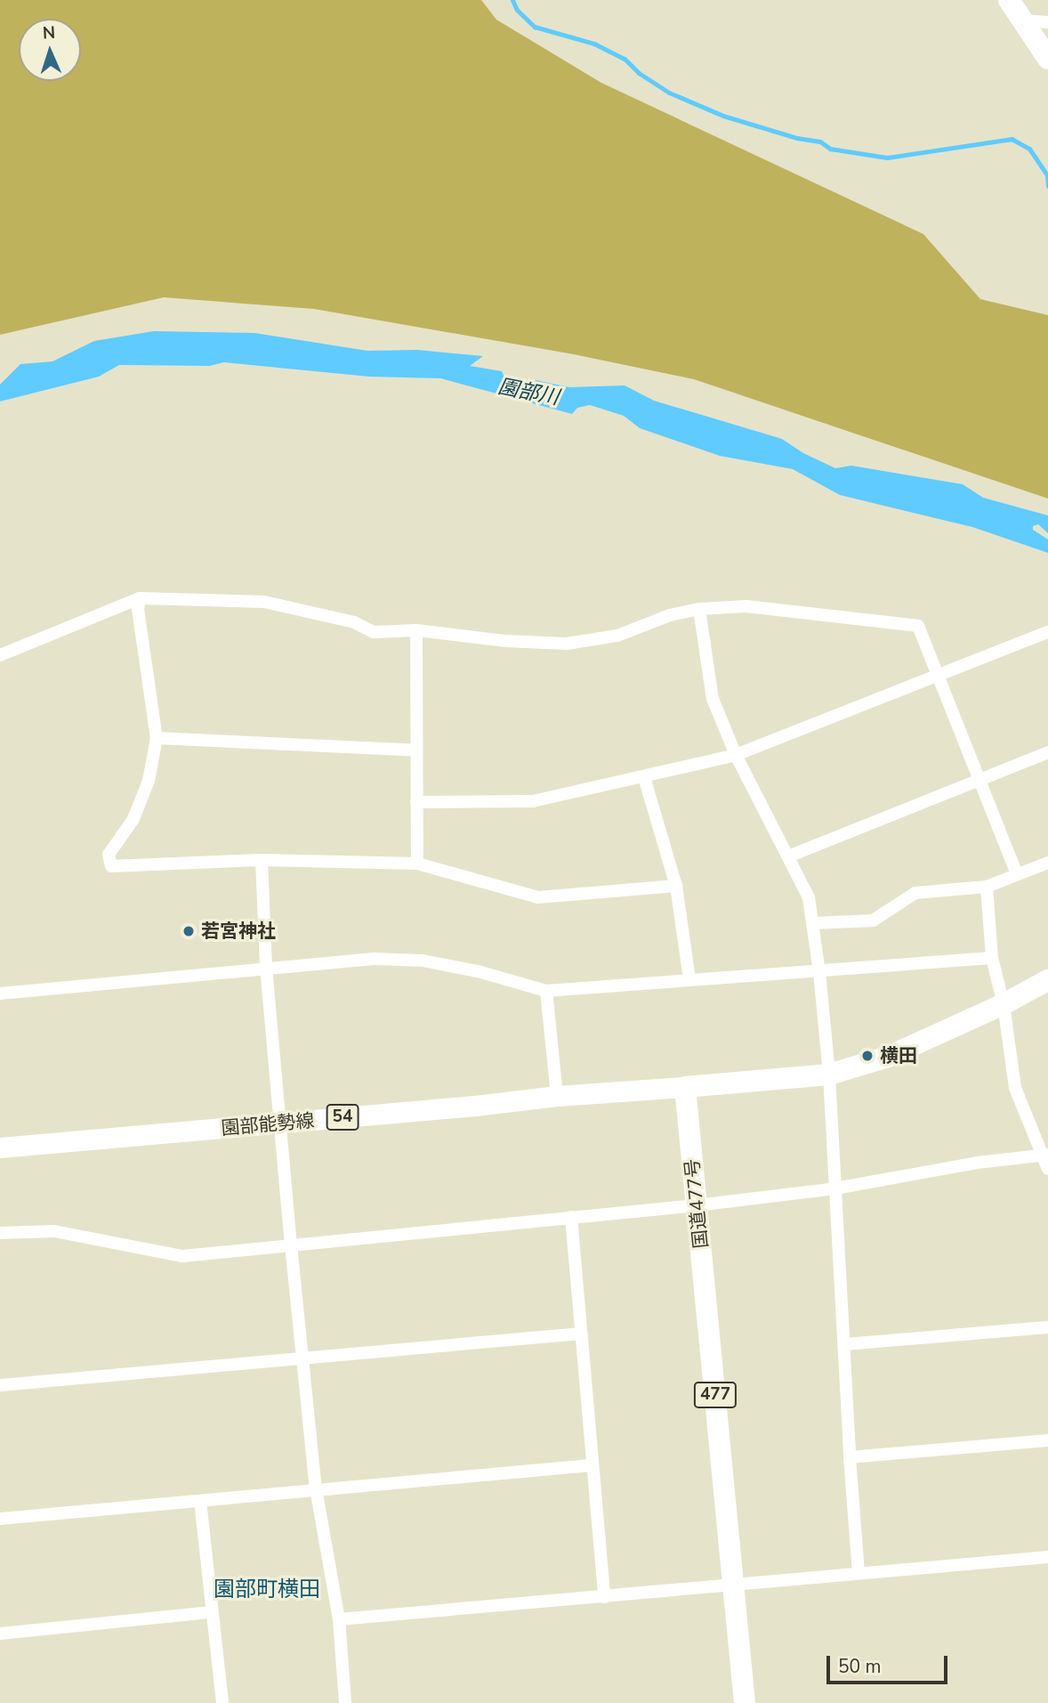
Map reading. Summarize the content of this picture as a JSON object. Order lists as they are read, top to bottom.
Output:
{
  "streets": {
    "highway": ["国道477号", "477"],
    "main road": ["54", "園部能勢線"]
  },
  "crossings": [
    ["園部能勢線", "国道477号"]
  ],
  "districts": ["園部町横田"],
  "water": ["園部川"],
  "places": ["若宮神社", "横田"],
  "scale_bar": "50 m",
  "north": "top"
}
